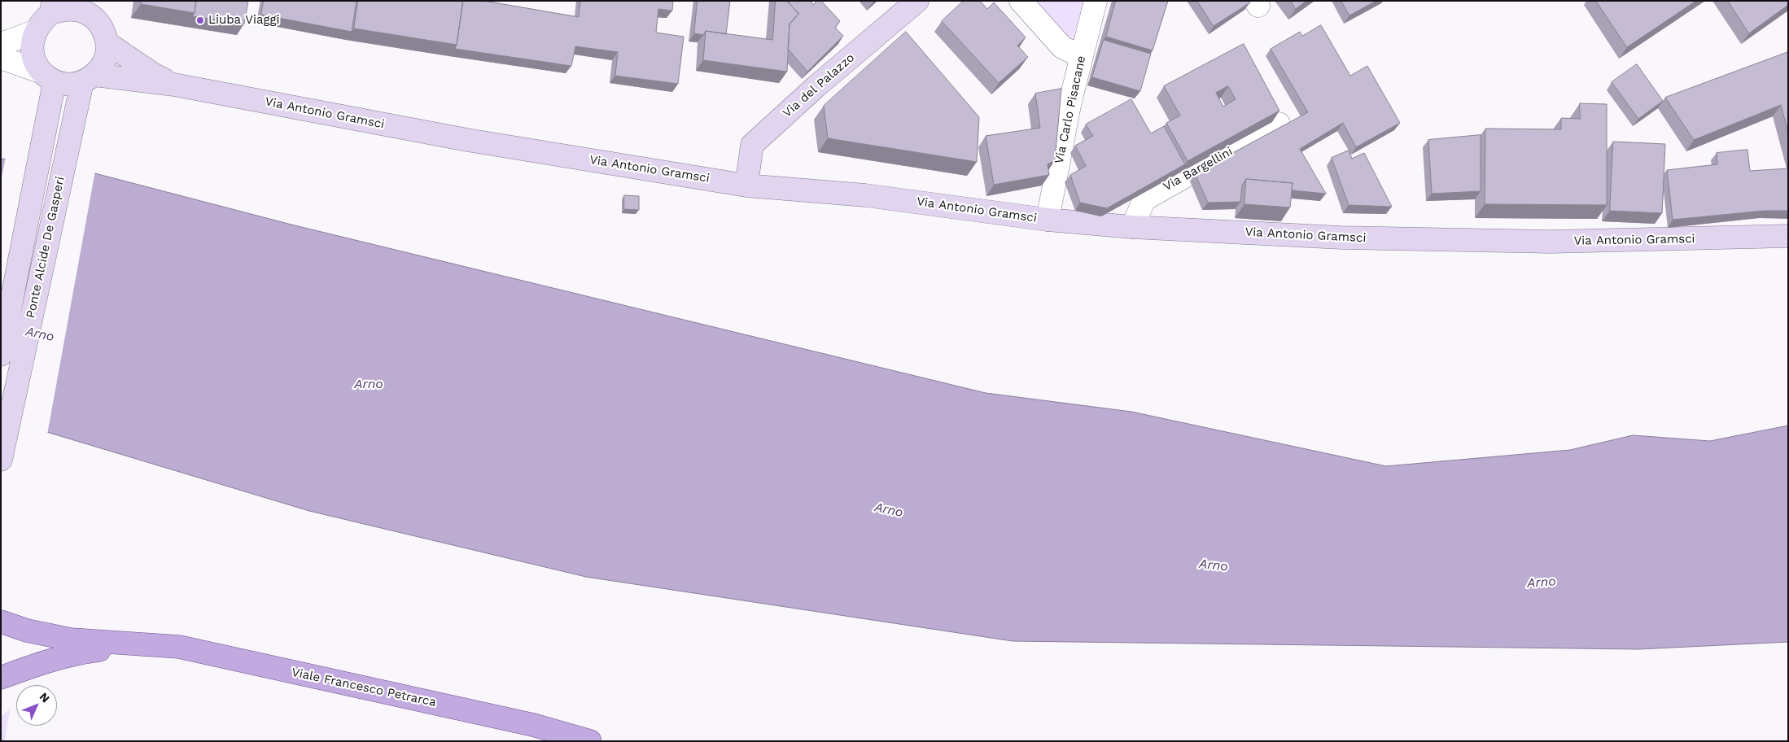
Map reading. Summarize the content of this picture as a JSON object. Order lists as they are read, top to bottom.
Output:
{
  "streets": {
    "main road": [
      "Via del Palazzo",
      "Via Antonio Gramsci",
      "Ponte Alcide De Gasperi",
      "Viale Francesco Petrarca"
    ],
    "street": ["Via Carlo Pisacane", "Via Bargellini"]
  },
  "crossings": [
    ["Via del Palazzo", "Via Antonio Gramsci"],
    ["Via Carlo Pisacane", "Via Antonio Gramsci"],
    ["Via Antonio Gramsci", "Via Bargellini"],
    ["Via Antonio Gramsci", "Ponte Alcide De Gasperi"]
  ],
  "water": ["Arno"],
  "places": ["Liuba Viaggi"],
  "north": "top right"
}
